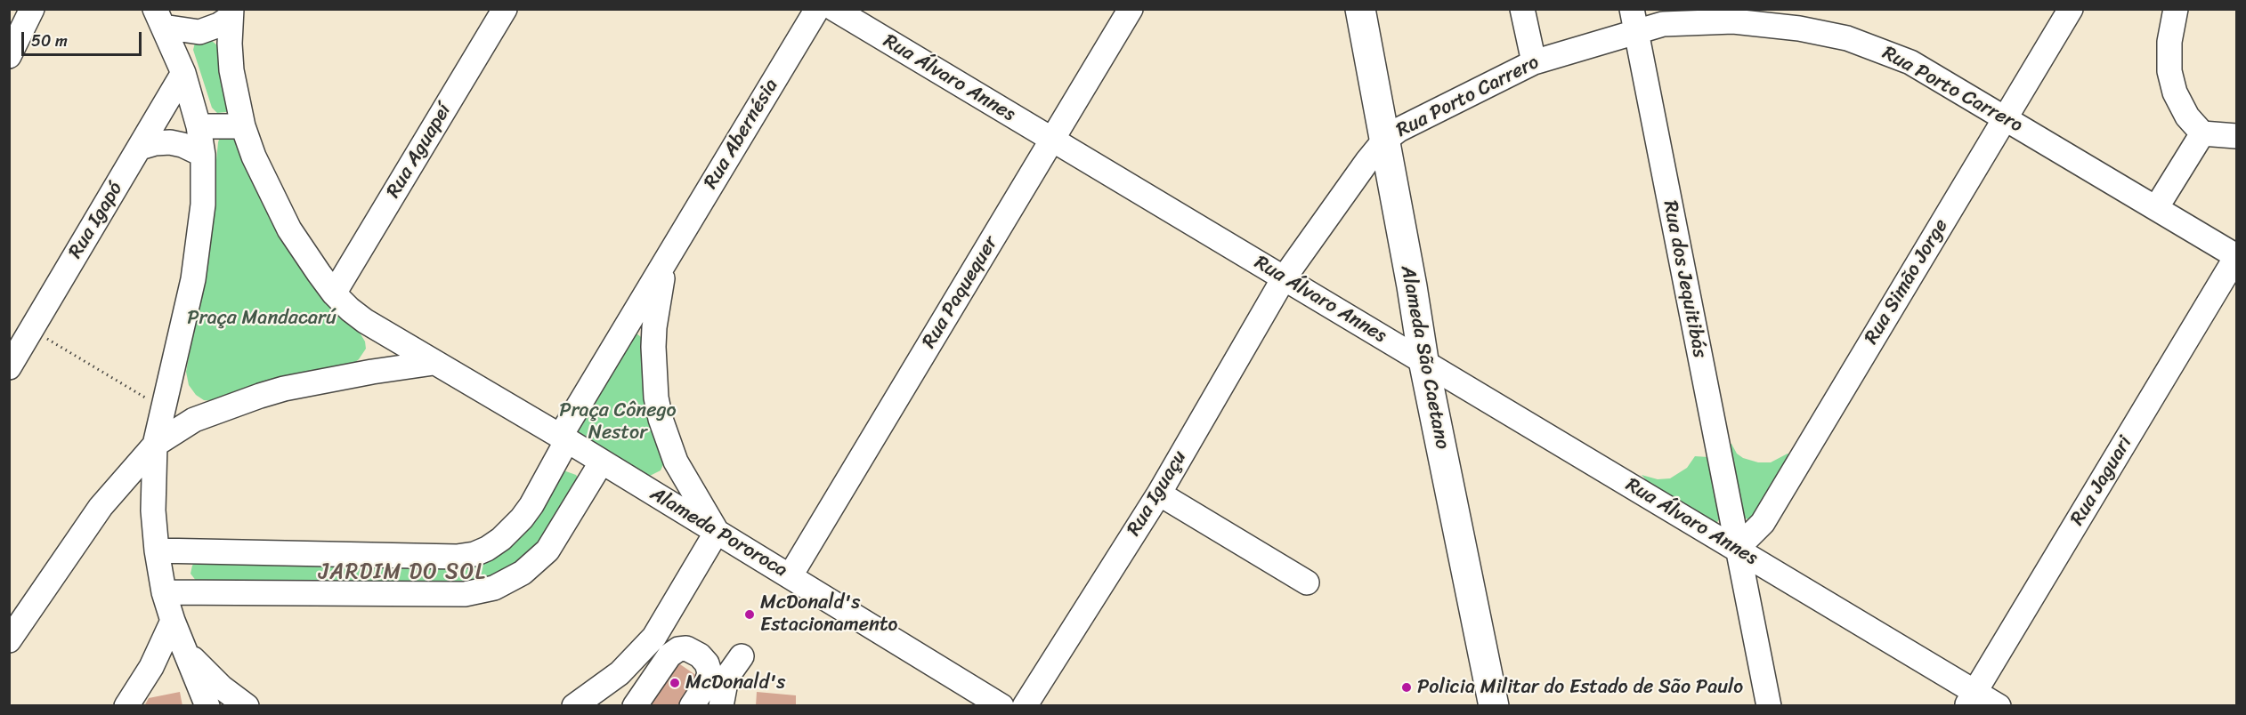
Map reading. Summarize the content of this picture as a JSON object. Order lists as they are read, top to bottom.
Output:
{
  "streets": {
    "main road": ["Alameda São Caetano"],
    "street": [
      "Rua Álvaro Annes",
      "Rua Porto Carrero",
      "Rua Abernésia",
      "Rua Aguapeí",
      "Rua Igapó",
      "Rua dos Jequitibás",
      "Rua Simão Jorge",
      "Rua Paquequer",
      "Rua Jaguari",
      "Rua Iguaçu",
      "Alameda Pororoca"
    ]
  },
  "crossings": [
    ["Rua Álvaro Annes", "Rua Porto Carrero"],
    ["Rua Álvaro Annes", "Rua dos Jequitibás"],
    ["Rua Álvaro Annes", "Rua Simão Jorge"],
    ["Rua Álvaro Annes", "Rua Paquequer"],
    ["Rua Álvaro Annes", "Alameda São Caetano"],
    ["Rua Álvaro Annes", "Rua Jaguari"],
    ["Rua Álvaro Annes", "Rua Iguaçu"],
    ["Rua Porto Carrero", "Rua dos Jequitibás"],
    ["Rua Porto Carrero", "Rua Simão Jorge"],
    ["Rua Porto Carrero", "Alameda São Caetano"],
    ["Rua Porto Carrero", "Rua Jaguari"],
    ["Rua Porto Carrero", "Rua Iguaçu"],
    ["Rua dos Jequitibás", "Rua Simão Jorge"],
    ["Rua Paquequer", "Alameda Pororoca"]
  ],
  "districts": ["JARDIM DO SOL"],
  "parks": ["Praça Mandacarú", "Praça Cônego Nestor"],
  "places": ["McDonald's Estacionamento", "McDonald's", "Policia Militar do Estado de São Paulo"],
  "scale_bar": "50 m"
}
